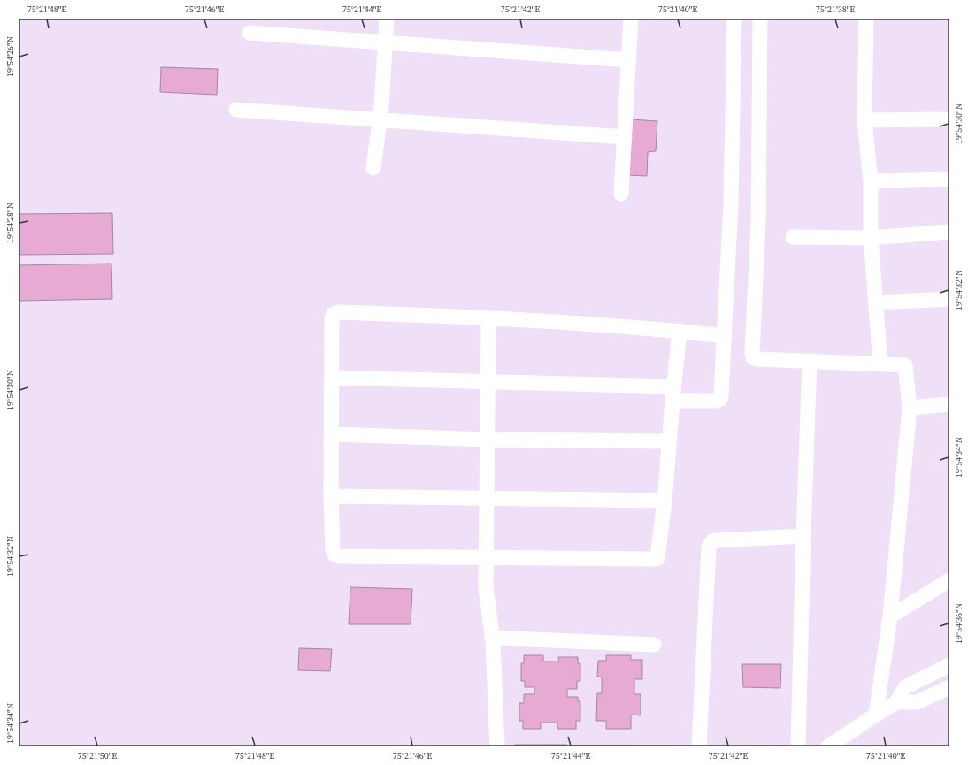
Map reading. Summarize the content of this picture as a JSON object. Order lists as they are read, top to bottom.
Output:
{
  "coordinates": [
    "75°21'48\"E",
    "75°21'46\"E",
    "75°21'44\"E",
    "75°21'42\"E",
    "75°21'40\"E",
    "75°21'38\"E",
    "19°54'26\"N",
    "19°54'30\"N",
    "19°54'28\"N",
    "19°54'32\"N",
    "19°54'34\"N",
    "19°54'36\"N",
    "75°21'50\"E"
  ]
}
